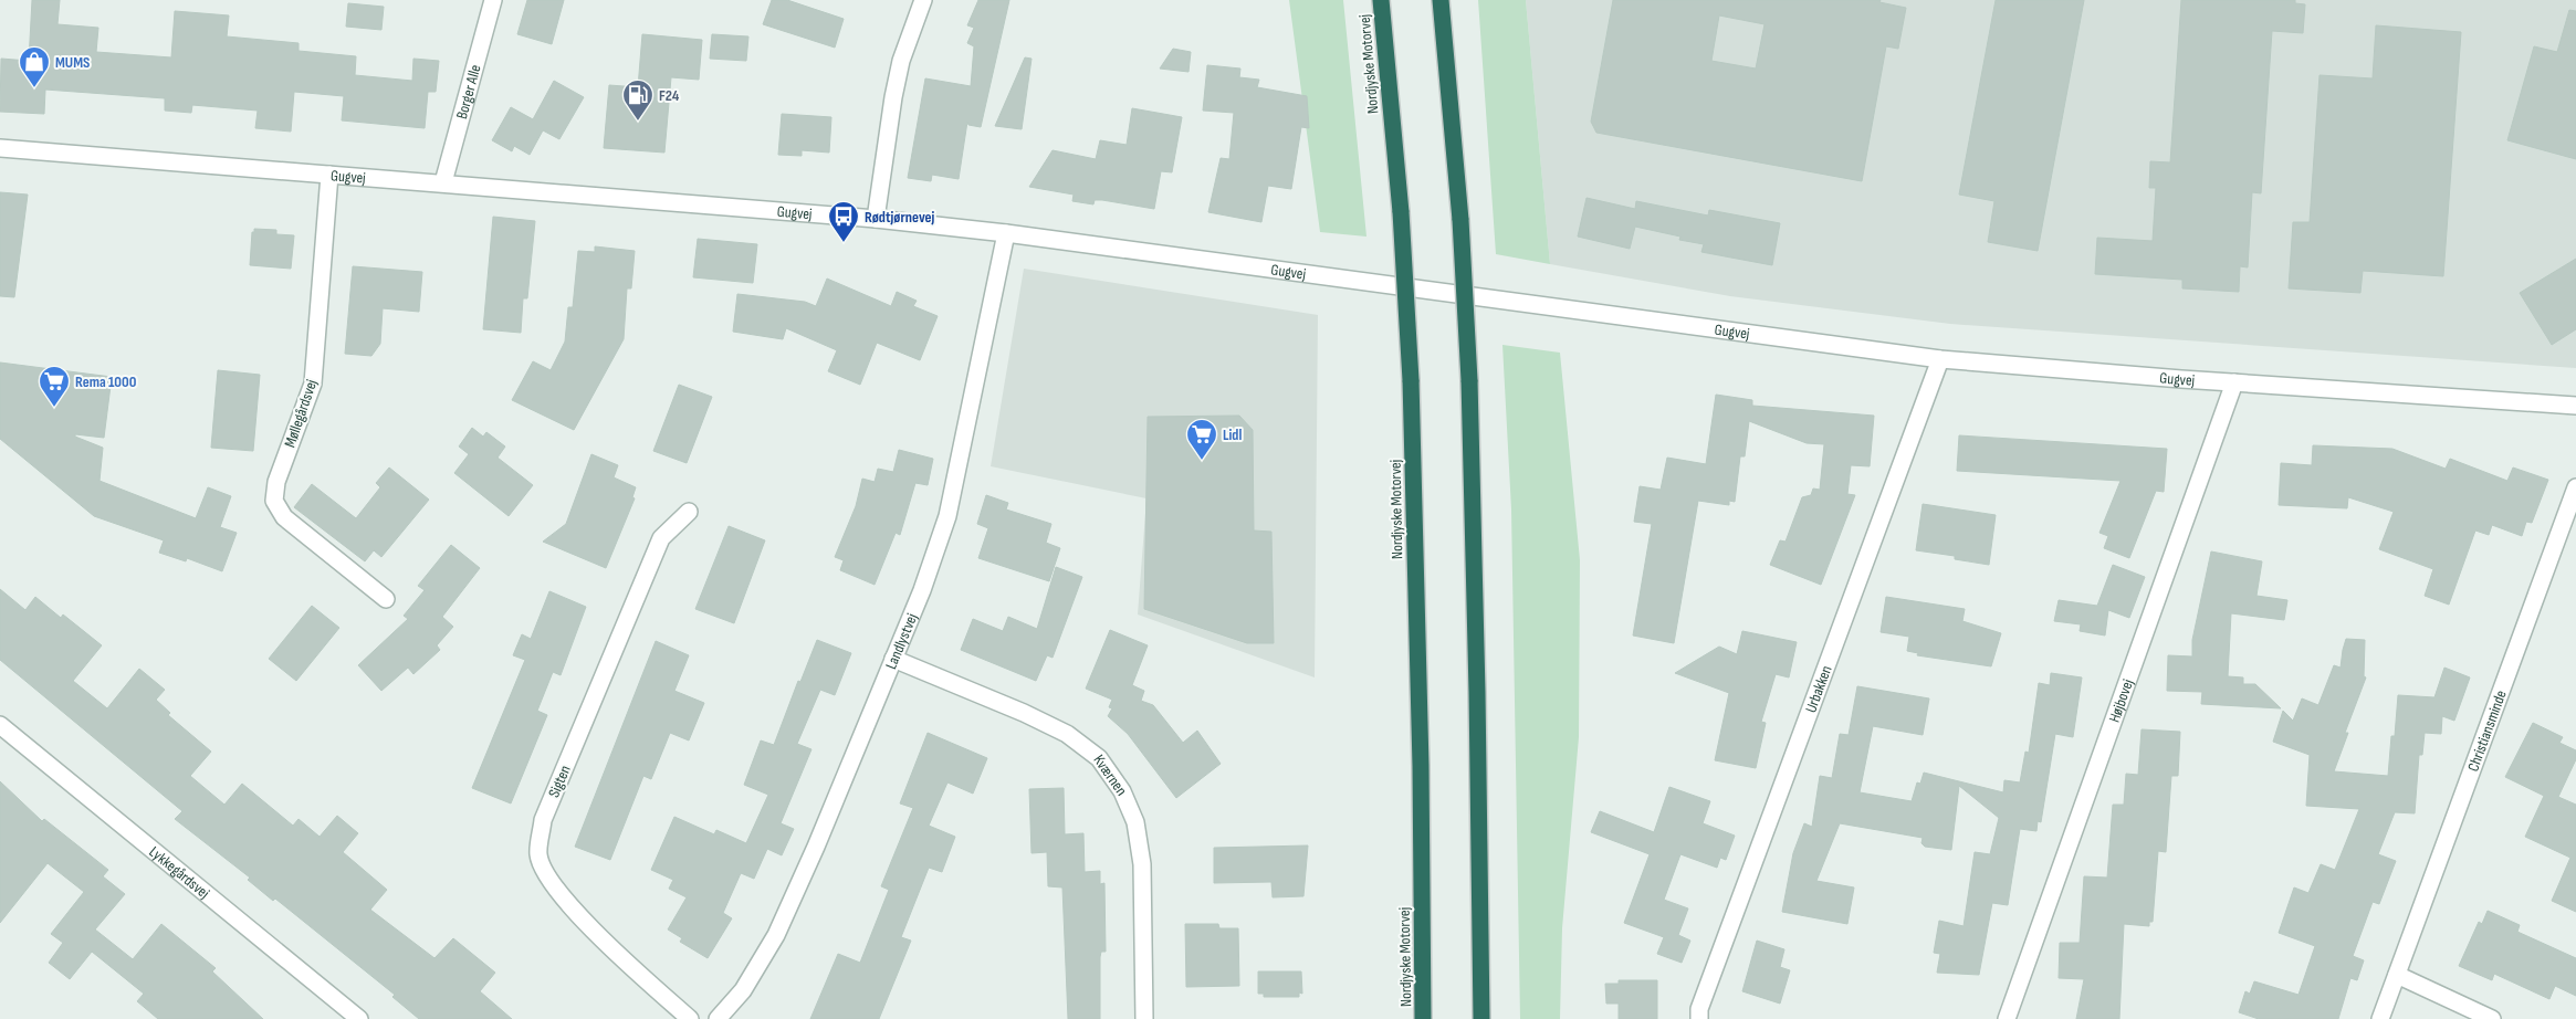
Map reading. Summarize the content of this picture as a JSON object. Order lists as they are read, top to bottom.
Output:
{
  "streets": {
    "highway": ["Nordjyske Motorvej"],
    "street": [
      "Borger Alle",
      "Gugvej",
      "Møllegårdsvej",
      "Landlystvej",
      "Urbakken",
      "Højbovej",
      "Christiansminde",
      "Kværnen",
      "Sigten",
      "Lykkegårdsvej"
    ]
  },
  "crossings": [
    ["Borger Alle", "Gugvej"],
    ["Gugvej", "Møllegårdsvej"],
    ["Gugvej", "Landlystvej"],
    ["Gugvej", "Urbakken"],
    ["Gugvej", "Højbovej"],
    ["Landlystvej", "Kværnen"]
  ],
  "places": {
    "shop": ["MUMS"],
    "fuel station": ["F24"],
    "bus stop": ["Rødtjørnevej"],
    "supermarket": ["Rema 1000", "Lidl"]
  }
}
